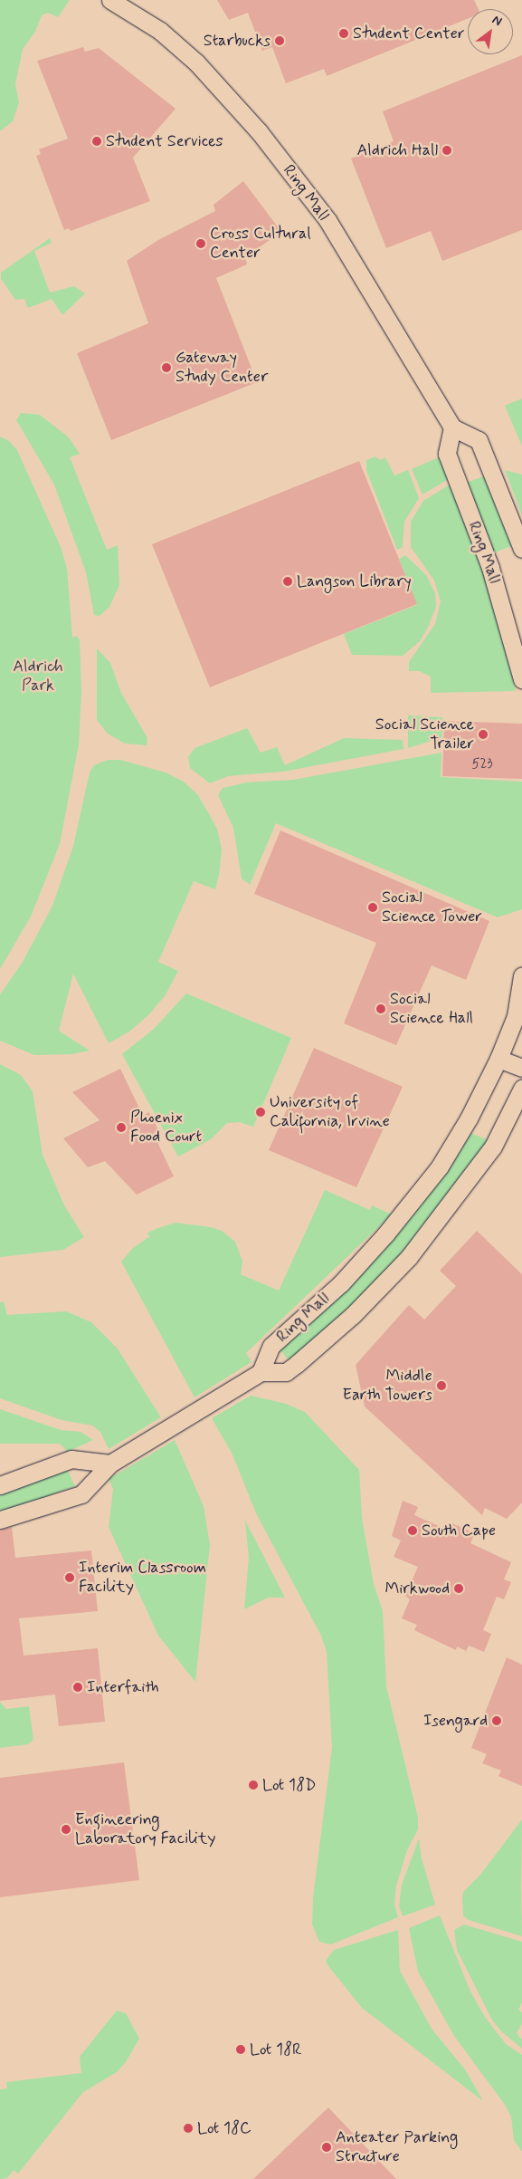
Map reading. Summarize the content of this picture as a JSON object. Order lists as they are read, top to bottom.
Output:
{
  "streets": {
    "street": ["Ring Mall"]
  },
  "parks": ["Aldrich Park"],
  "places": [
    "Student Center",
    "Starbucks",
    "Student Services",
    "Aldrich Hall",
    "Cross Cultural Center",
    "Gateway Study Center",
    "Langson Library",
    "Social Science Trailer",
    "Social Science Tower",
    "Social Science Hall",
    "University of California, Irvine",
    "Phoenix Food Court",
    "Middle Earth Towers",
    "South Cape",
    "Interim Classroom Facility",
    "Mirkwood",
    "Interfaith",
    "Isengard",
    "Lot 18D",
    "Engineering Laboratory Facility",
    "Lot 18R",
    "Lot 18C",
    "Anteater Parking Structure"
  ],
  "house_numbers": ["523"],
  "north": "top right"
}
